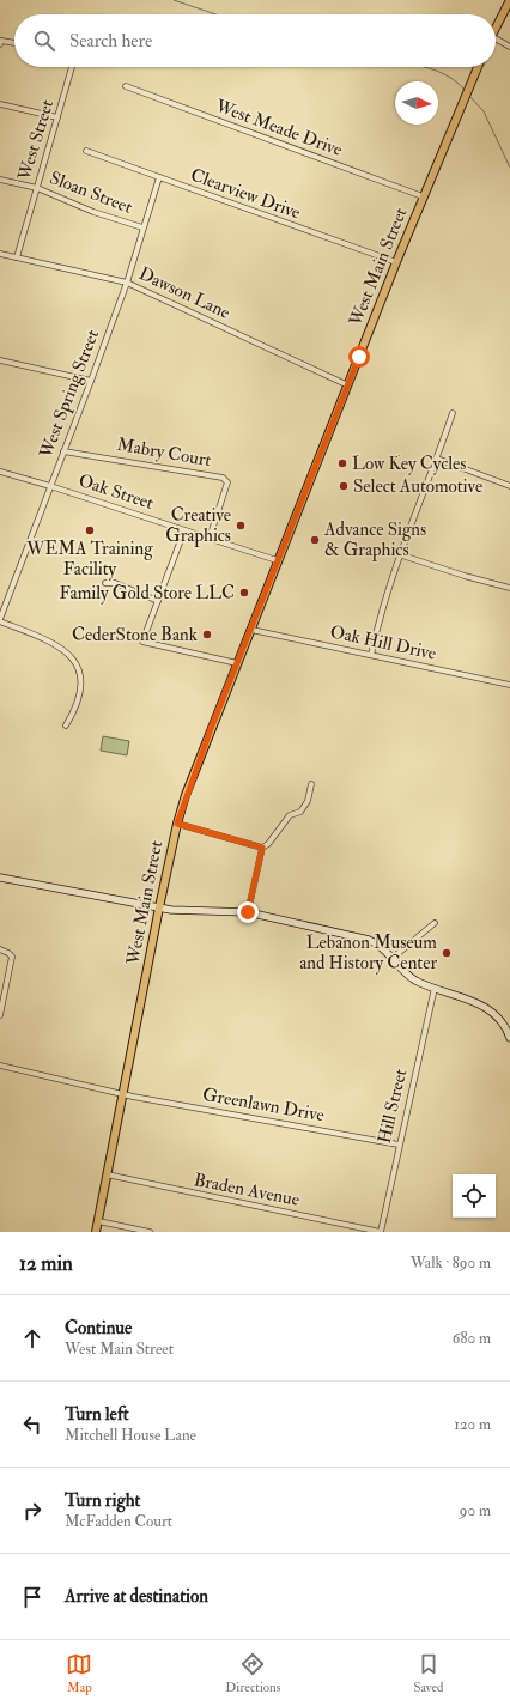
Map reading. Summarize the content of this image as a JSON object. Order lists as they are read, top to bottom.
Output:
{
  "streets": {
    "main road": ["West Main Street"],
    "street": [
      "West Meade Drive",
      "West Street",
      "Sloan Street",
      "Clearview Drive",
      "Dawson Lane",
      "West Spring Street",
      "Mabry Court",
      "Oak Street",
      "Oak Hill Drive",
      "Greenlawn Drive",
      "Hill Street",
      "Braden Avenue"
    ]
  },
  "crossings": [
    ["West Meade Drive", "West Main Street"],
    ["West Street", "Sloan Street"],
    ["West Street", "Dawson Lane"],
    ["Sloan Street", "West Spring Street"],
    ["Clearview Drive", "West Main Street"],
    ["Clearview Drive", "West Spring Street"],
    ["West Main Street", "Dawson Lane"],
    ["West Main Street", "Oak Street"],
    ["West Main Street", "Oak Hill Drive"],
    ["West Main Street", "Greenlawn Drive"],
    ["West Main Street", "Braden Avenue"],
    ["Dawson Lane", "West Spring Street"],
    ["West Spring Street", "Mabry Court"],
    ["West Spring Street", "Oak Street"],
    ["Mabry Court", "Oak Street"],
    ["Greenlawn Drive", "Hill Street"],
    ["Hill Street", "Braden Avenue"]
  ],
  "places": [
    "Low Key Cycles",
    "Select Automotive",
    "Creative Graphics",
    "WEMA Training Facility",
    "Advance Signs & Graphics",
    "Family Gold Store LLC",
    "CederStone Bank",
    "Lebanon Museum and History Center"
  ],
  "north": "right",
  "page": {
    "search": "Search here",
    "heading": ["12 min", "Walk · 890 m"],
    "list": [
      ["Continue", "West Main Street", "680 m"],
      ["Turn left", "Mitchell House Lane", "120 m"],
      ["Turn right", "McFadden Court", "90 m"],
      "Arrive at destination"
    ],
    "nav": ["Map", "Directions", "Saved"]
  }
}
